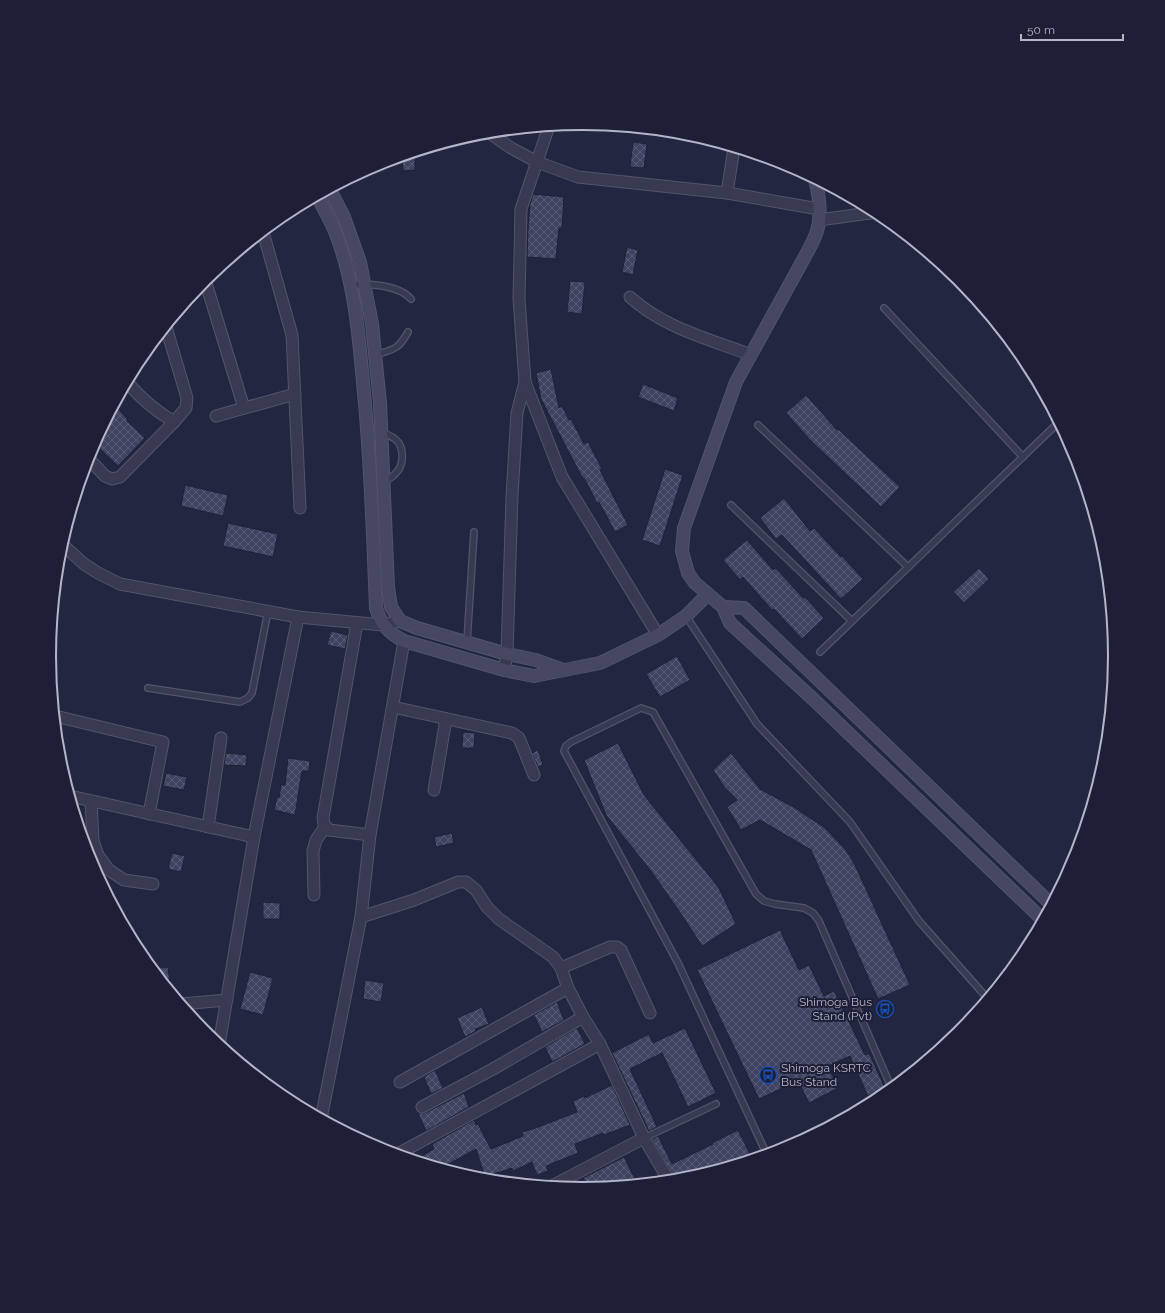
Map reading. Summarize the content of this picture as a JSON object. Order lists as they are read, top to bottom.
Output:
{
  "places": {
    "bus stop": ["Shimoga Bus Stand (Pvt)", "Shimoga KSRTC Bus Stand"]
  },
  "scale_bar": "50 m"
}
